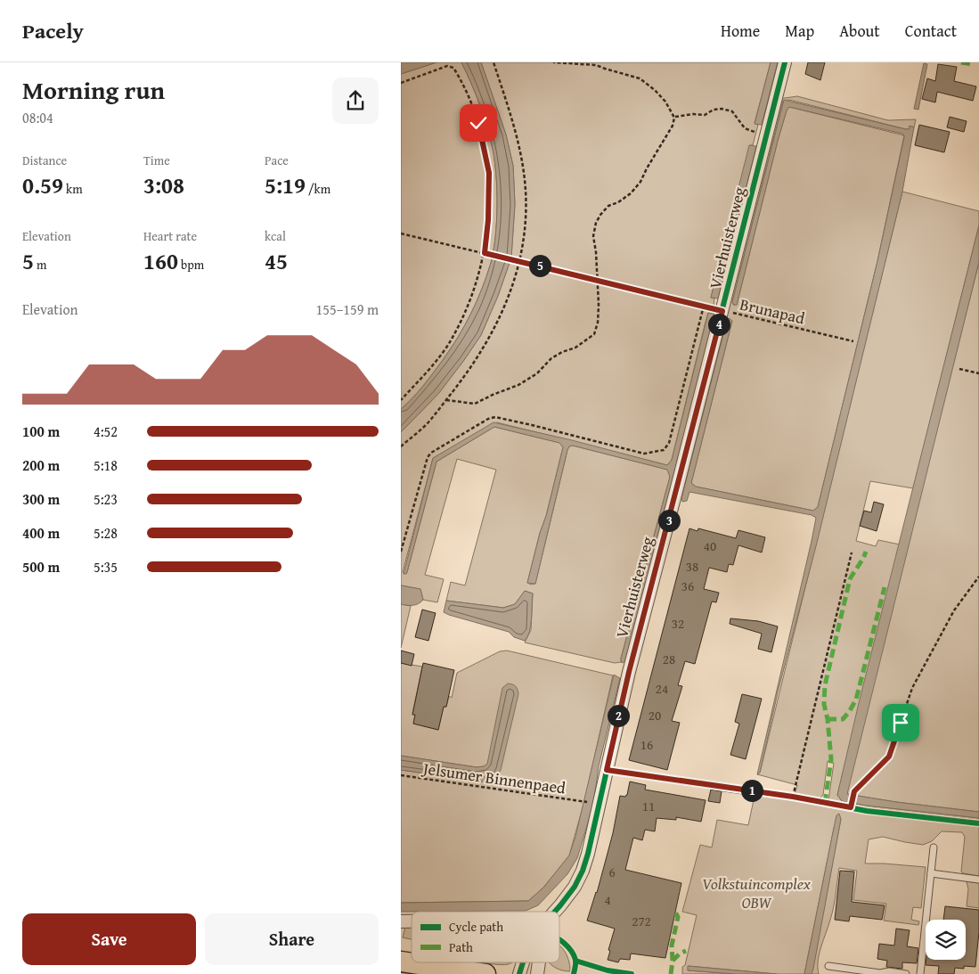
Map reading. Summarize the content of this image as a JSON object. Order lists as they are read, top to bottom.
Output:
{
  "streets": {
    "street": ["Vierhuisterweg"],
    "path": ["Brunapad", "Jelsumer Binnenpaed"]
  },
  "crossings": [
    ["Vierhuisterweg", "Brunapad"]
  ],
  "parks": ["Volkstuincomplex OBW"],
  "house_numbers": [
    "40",
    "38",
    "36",
    "32",
    "28",
    "24",
    "20",
    "16",
    "11",
    "6",
    "4",
    "272"
  ],
  "legend": ["Cycle path", "Path"],
  "page": {
    "header": "Pacely",
    "nav": [
      "Home",
      "Map",
      "About",
      "Contact"
    ],
    "heading": ["Morning run", "08:04"],
    "stats": [
      ["Distance", "0.59 km"],
      ["Time", "3:08"],
      ["Pace", "5:19 /km"],
      ["Elevation", "5 m"],
      ["Heart rate", "160 bpm"],
      ["kcal", "45"]
    ],
    "pins": [
      "5",
      "4",
      "3",
      "2",
      "1"
    ],
    "chart": ["Elevation", "155–159 m"],
    "list": [
      {
        "name": "100 m",
        "note": "4:52"
      },
      {
        "name": "200 m",
        "note": "5:18"
      },
      {
        "name": "300 m",
        "note": "5:23"
      },
      {
        "name": "400 m",
        "note": "5:28"
      },
      {
        "name": "500 m",
        "note": "5:35"
      }
    ],
    "buttons": ["Save", "Share"]
  }
}
